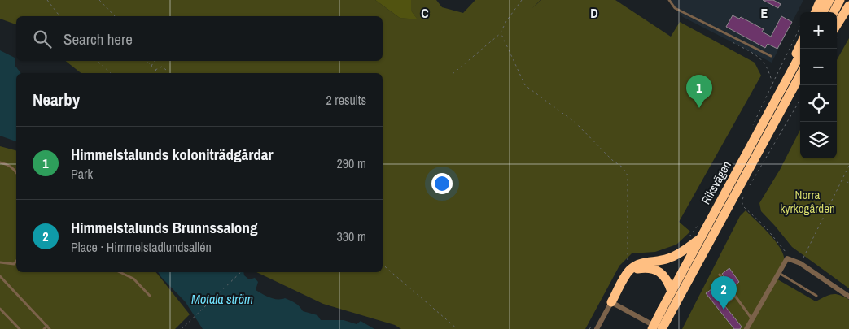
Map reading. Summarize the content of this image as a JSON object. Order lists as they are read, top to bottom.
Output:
{
  "streets": {
    "highway": ["Riksvägen"]
  },
  "water": ["Motala ström"],
  "parks": ["Norra kyrkogården"],
  "page": {
    "map_buttons": ["+", "−"],
    "search": "Search here",
    "heading": ["Nearby", "2 results"],
    "pins": ["1", "2"],
    "list": [
      {
        "mark": "1",
        "name": "Himmelstalunds koloniträdgårdar",
        "note": "Park",
        "value": "290 m"
      },
      {
        "mark": "2",
        "name": "Himmelstalunds Brunnssalong",
        "note": "Place · Himmelstadlundsallén",
        "value": "330 m"
      }
    ]
  },
  "grid": {
    "columns": ["C", "D", "E"]
  }
}
